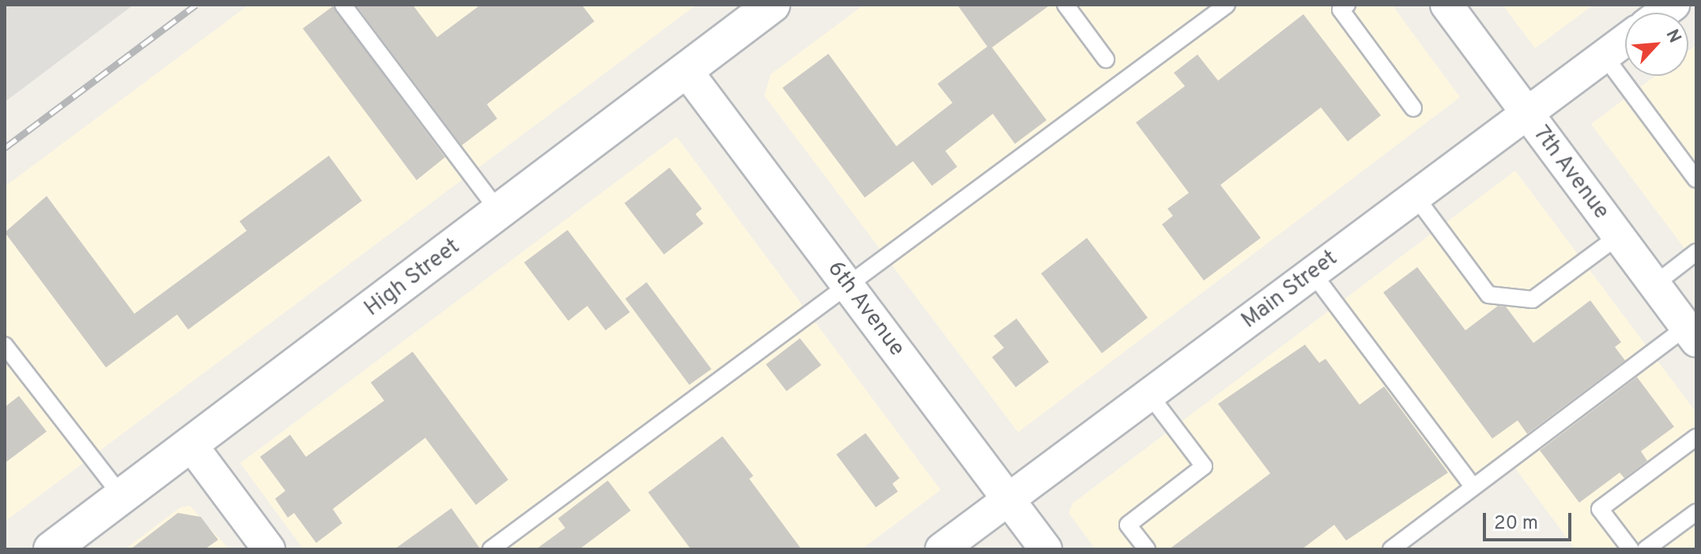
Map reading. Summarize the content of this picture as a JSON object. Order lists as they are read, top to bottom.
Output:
{
  "streets": {
    "main road": ["High Street"],
    "street": ["7th Avenue", "Main Street", "6th Avenue"]
  },
  "crossings": [
    ["7th Avenue", "Main Street"],
    ["High Street", "6th Avenue"],
    ["Main Street", "6th Avenue"]
  ],
  "scale_bar": "20 m",
  "north": "top right"
}
